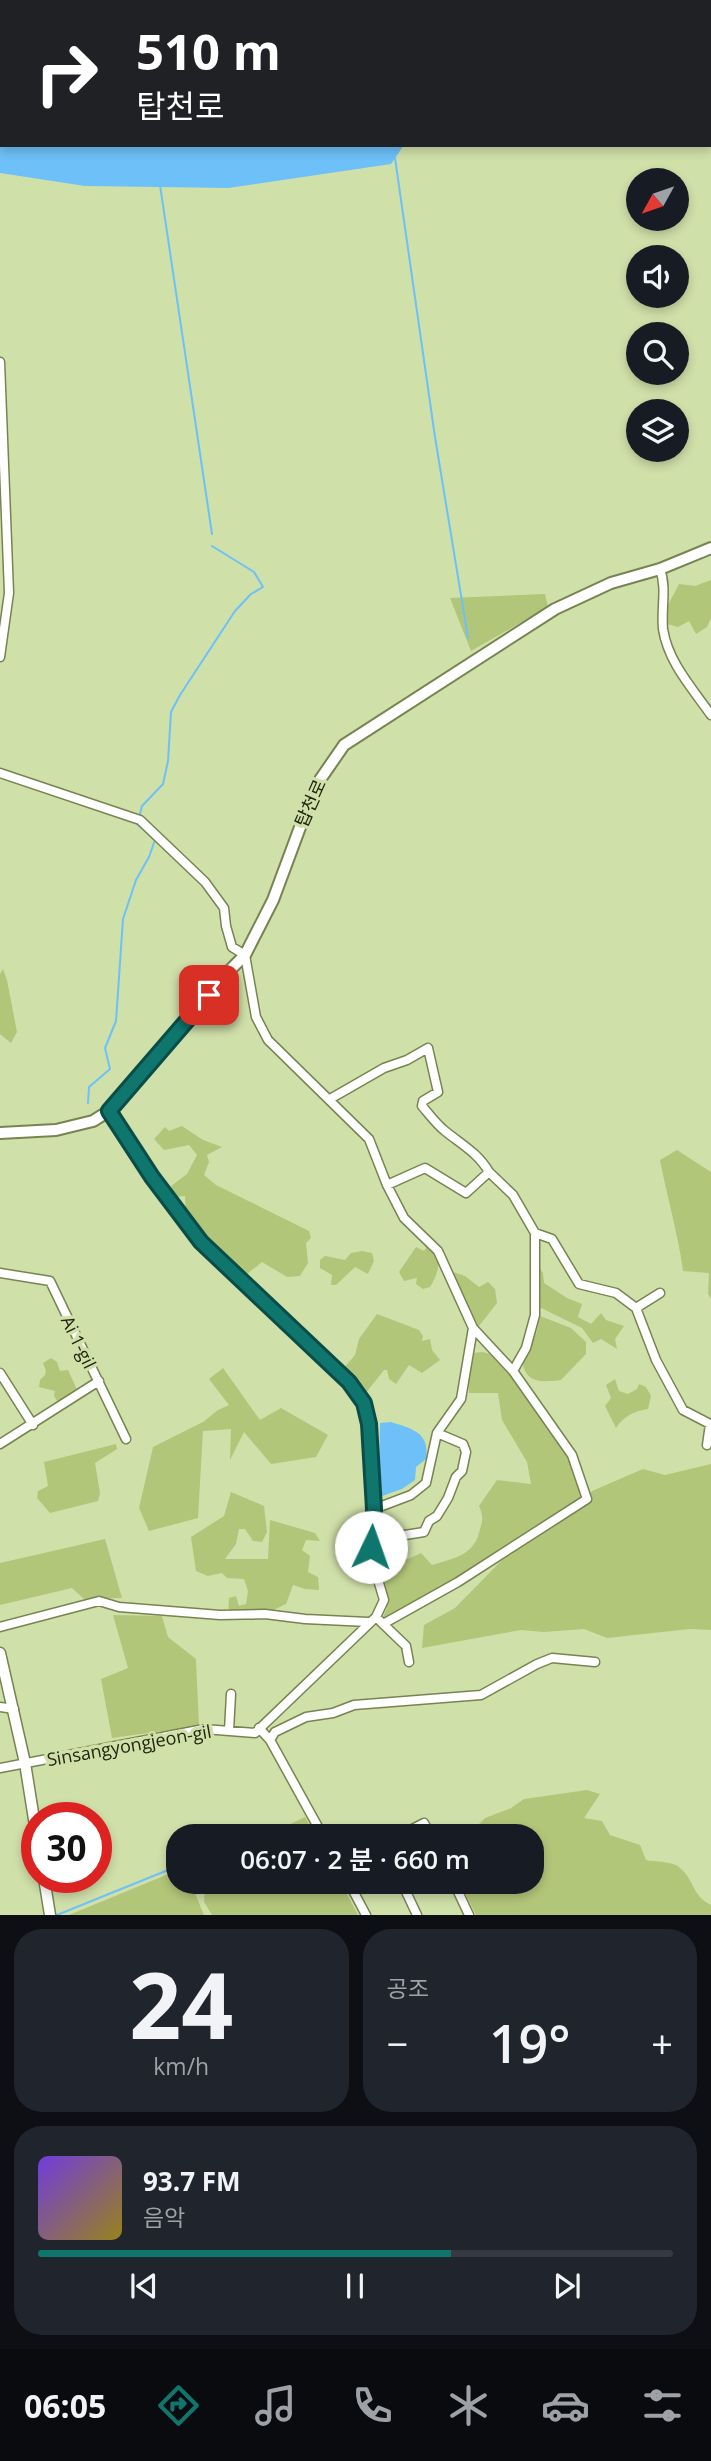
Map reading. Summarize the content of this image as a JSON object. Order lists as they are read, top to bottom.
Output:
{
  "streets": {
    "main road": ["탑천로"],
    "street": ["Ai 1-gil", "Sinsangyongjeon-gil"]
  },
  "north": "bottom left",
  "page": {
    "turn": ["510 m", "탑천로"],
    "limit": "30",
    "trip": "06:07 · 2 분 · 660 m",
    "tile": [
      ["24", "km/h"],
      "공조"
    ],
    "heat": ["−", "19°", "+"],
    "song": ["93.7 FM", "음악"],
    "tabs": "06:05"
  }
}
